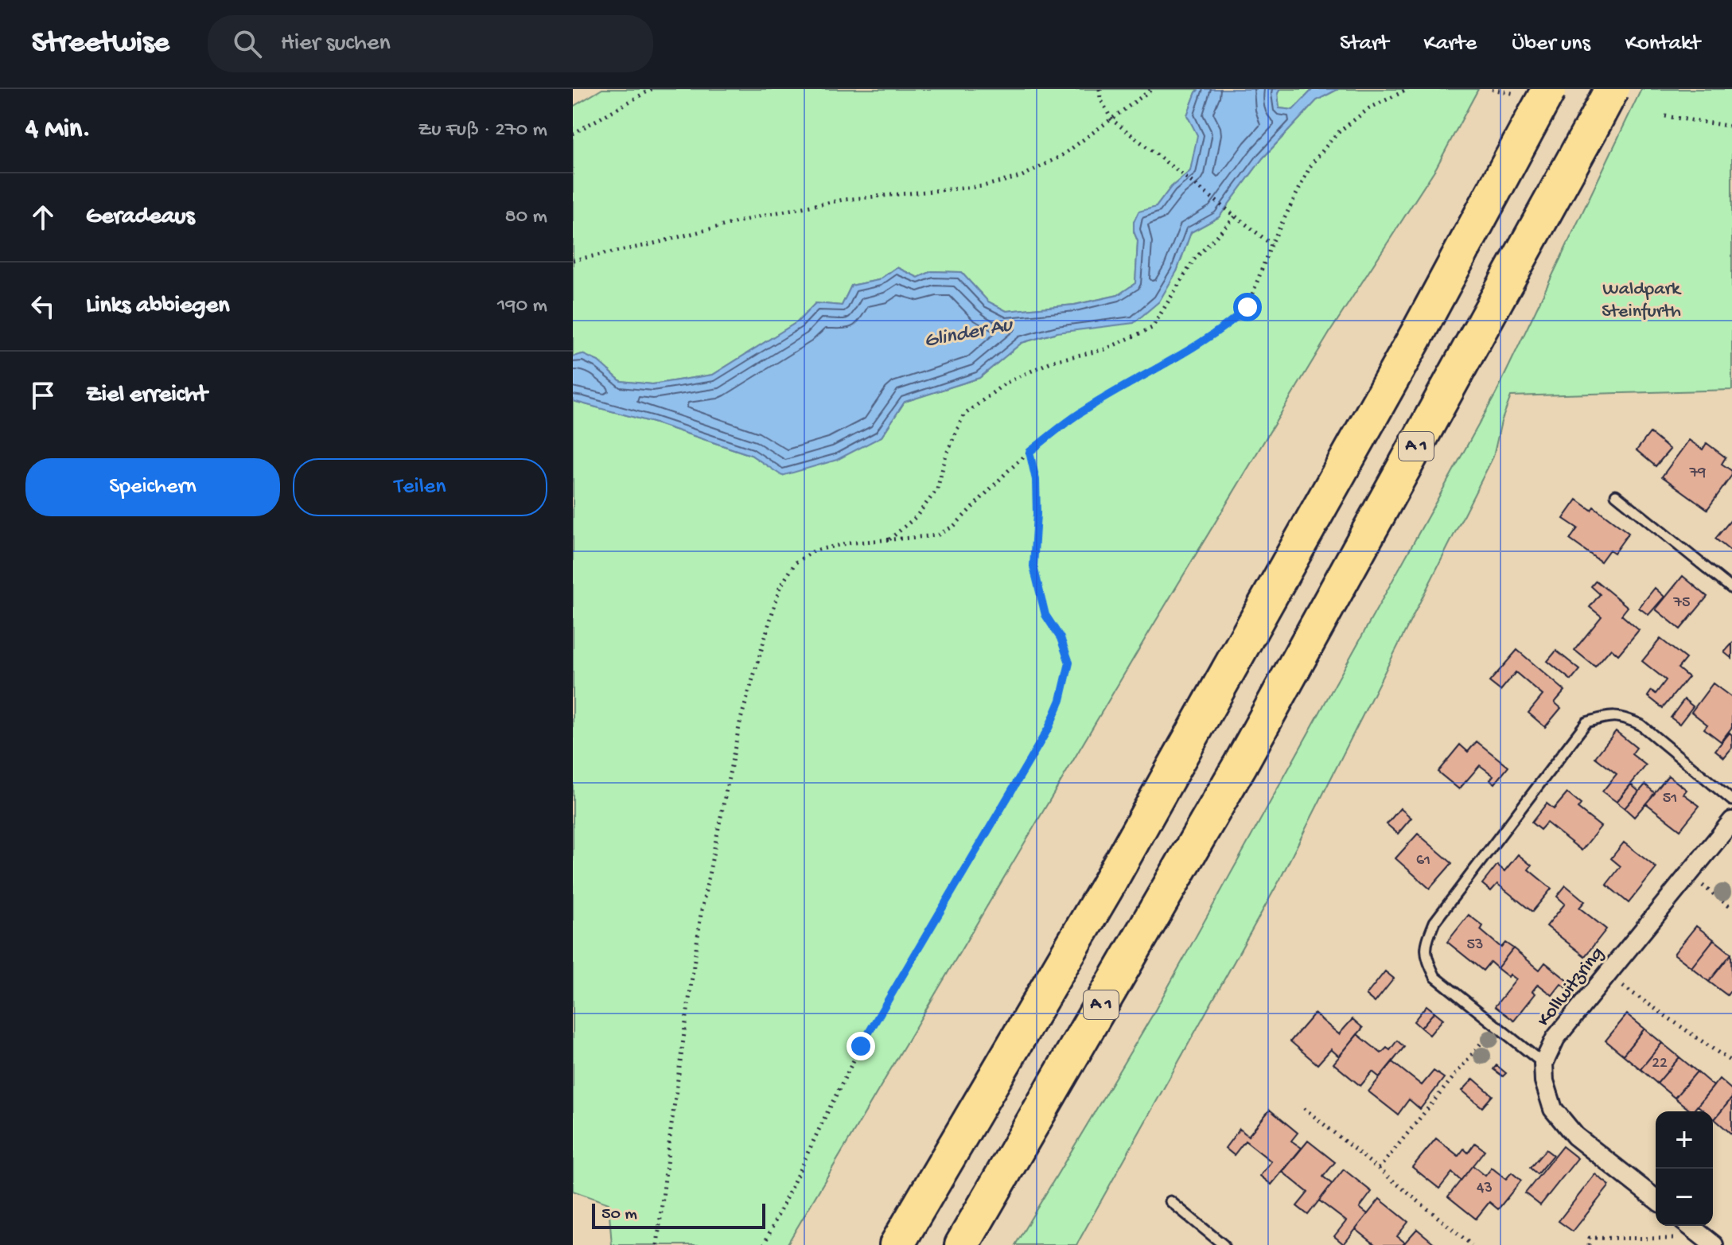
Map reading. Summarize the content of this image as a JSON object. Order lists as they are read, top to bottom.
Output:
{
  "streets": {
    "highway": ["A 1"],
    "street": ["Kollwitzring"]
  },
  "water": ["Glinder Au"],
  "parks": ["Waldpark Steinfurth"],
  "house_numbers": [
    "79",
    "75",
    "51",
    "61",
    "53",
    "22",
    "43"
  ],
  "scale_bar": "50 m",
  "page": {
    "header": "Streetwise",
    "search": "Hier suchen",
    "nav": [
      "Start",
      "Karte",
      "Über uns",
      "Kontakt"
    ],
    "heading": ["4 Min.", "Zu Fuß · 270 m"],
    "list": [
      ["Geradeaus", "80 m"],
      ["Links abbiegen", "190 m"],
      "Ziel erreicht"
    ],
    "buttons": ["Speichern", "Teilen"],
    "map_buttons": ["+", "−"],
    "scale": "50 m"
  }
}
